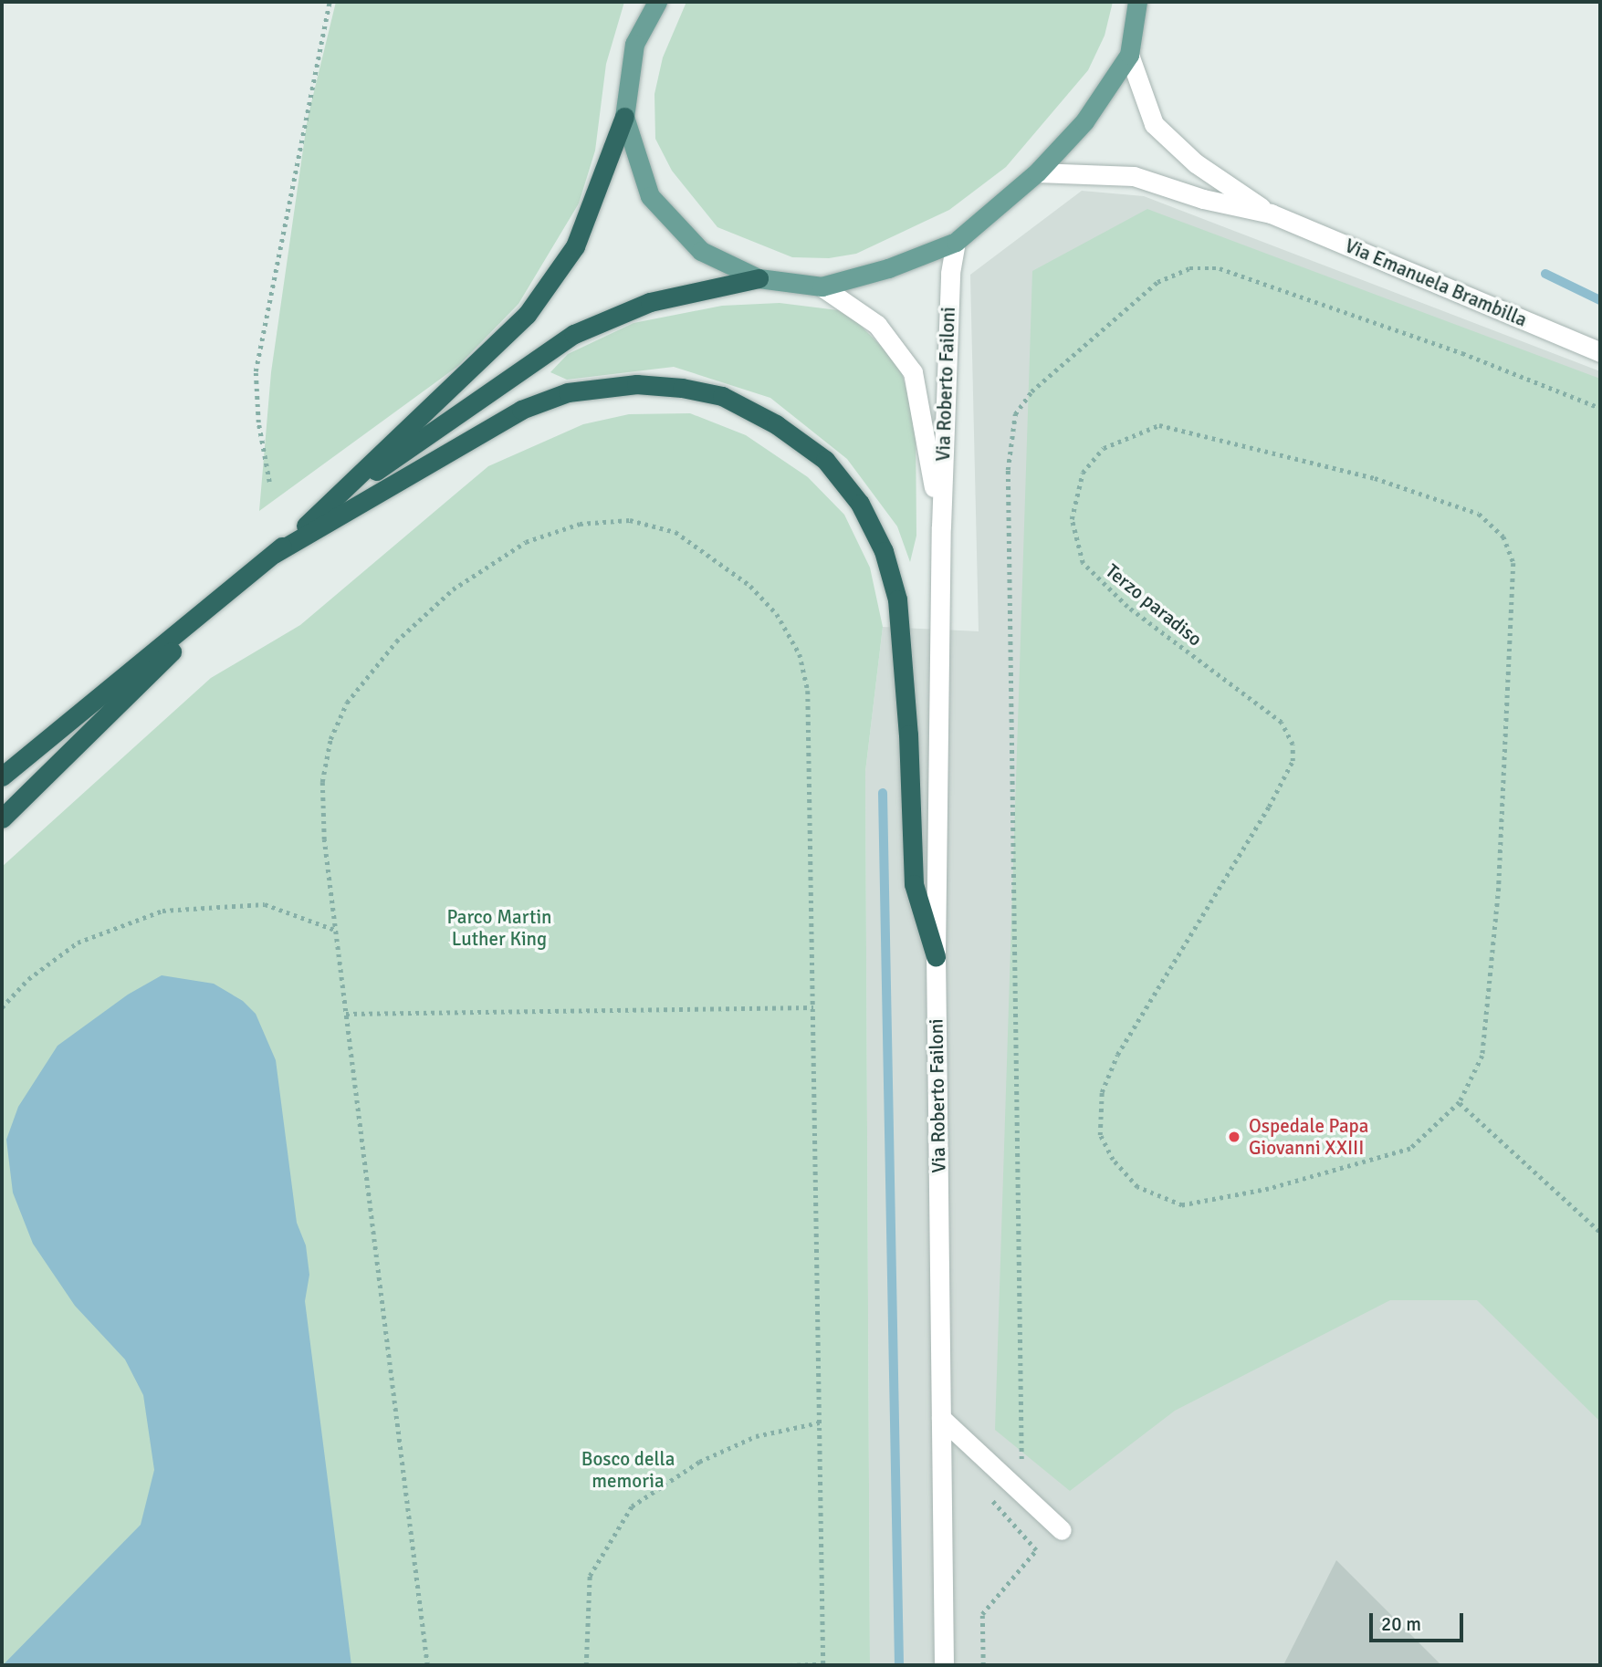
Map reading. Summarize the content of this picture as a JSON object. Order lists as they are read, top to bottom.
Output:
{
  "streets": {
    "street": ["Via Emanuela Brambilla", "Via Roberto Failoni"],
    "path": ["Terzo paradiso"]
  },
  "parks": ["Parco Martin Luther King", "Bosco della memoria"],
  "places": ["Ospedale Papa Giovanni XXIII"],
  "scale_bar": "20 m"
}
